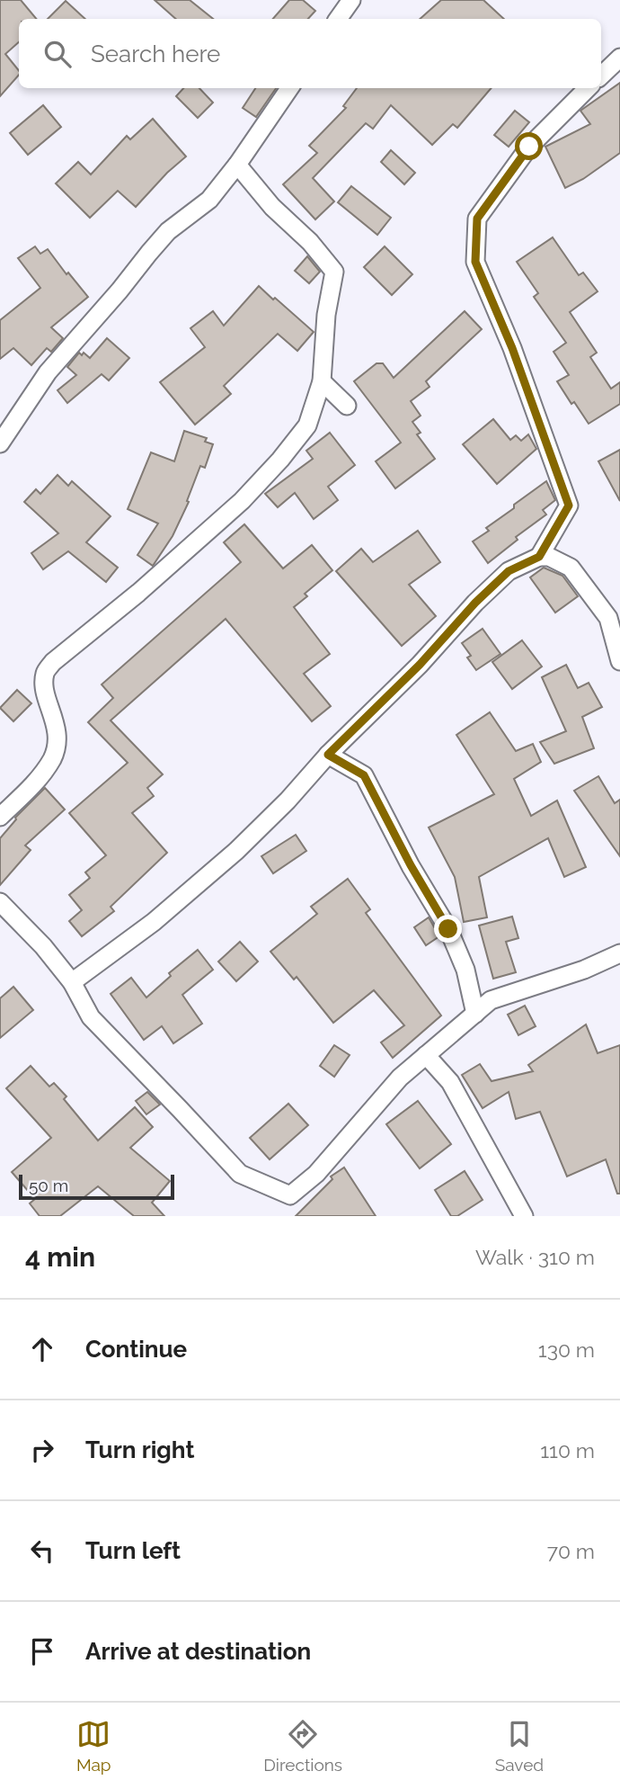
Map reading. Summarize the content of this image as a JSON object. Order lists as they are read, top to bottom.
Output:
{
  "scale_bar": "50 m",
  "page": {
    "search": "Search here",
    "scale": "50 m",
    "heading": ["4 min", "Walk · 310 m"],
    "list": [
      ["Continue", "130 m"],
      ["Turn right", "110 m"],
      ["Turn left", "70 m"],
      "Arrive at destination"
    ],
    "nav": ["Map", "Directions", "Saved"]
  }
}
